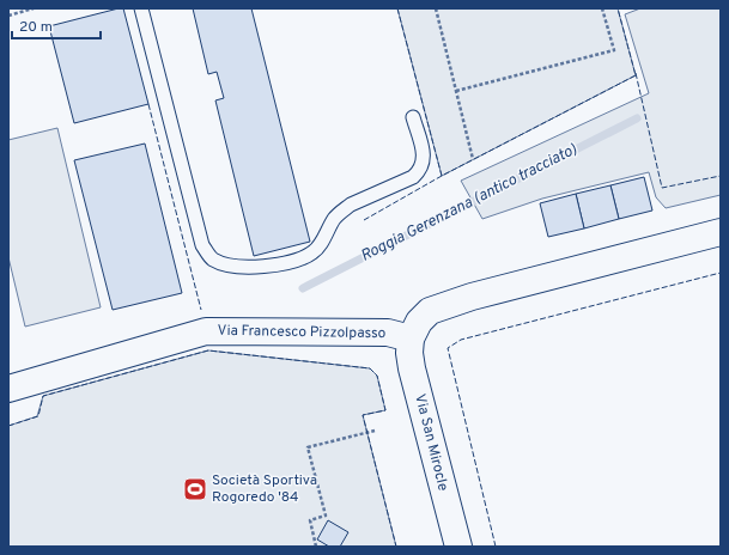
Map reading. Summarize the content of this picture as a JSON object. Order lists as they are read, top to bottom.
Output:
{
  "streets": {
    "street": ["Via Francesco Pizzolpasso", "Via San Mirocle"]
  },
  "crossings": [
    ["Via Francesco Pizzolpasso", "Via San Mirocle"]
  ],
  "water": ["Roggia Gerenzana (antico tracciato)"],
  "places": {
    "sports": ["Società Sportiva Rogoredo '84"]
  },
  "scale_bar": "20 m"
}
